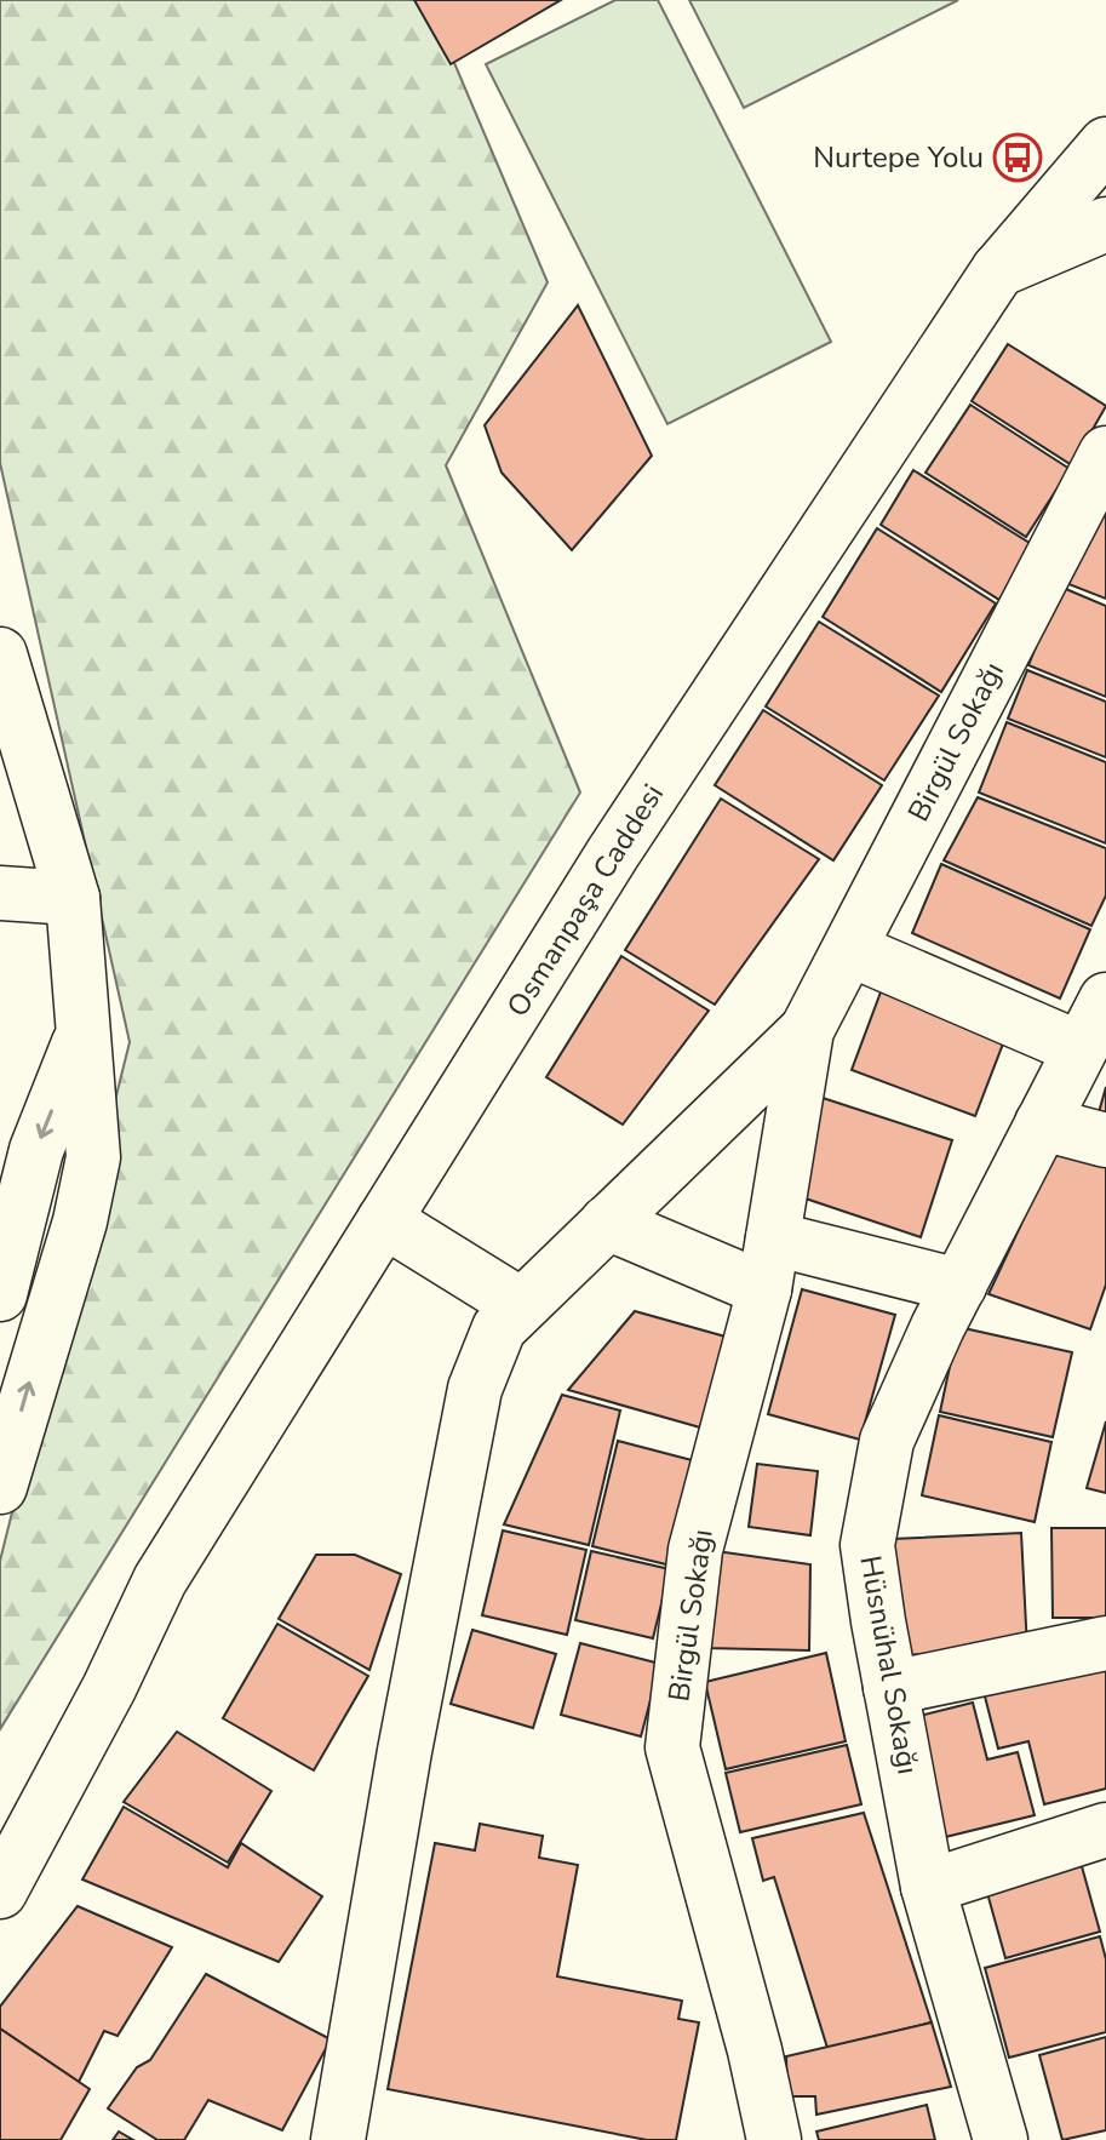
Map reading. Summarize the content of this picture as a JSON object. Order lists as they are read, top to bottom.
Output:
{
  "streets": {
    "street": ["Birgül Sokağı", "Osmanpaşa Caddesi", "Hüsnühal Sokağı"]
  },
  "places": {
    "bus stop": ["Nurtepe Yolu"]
  }
}
